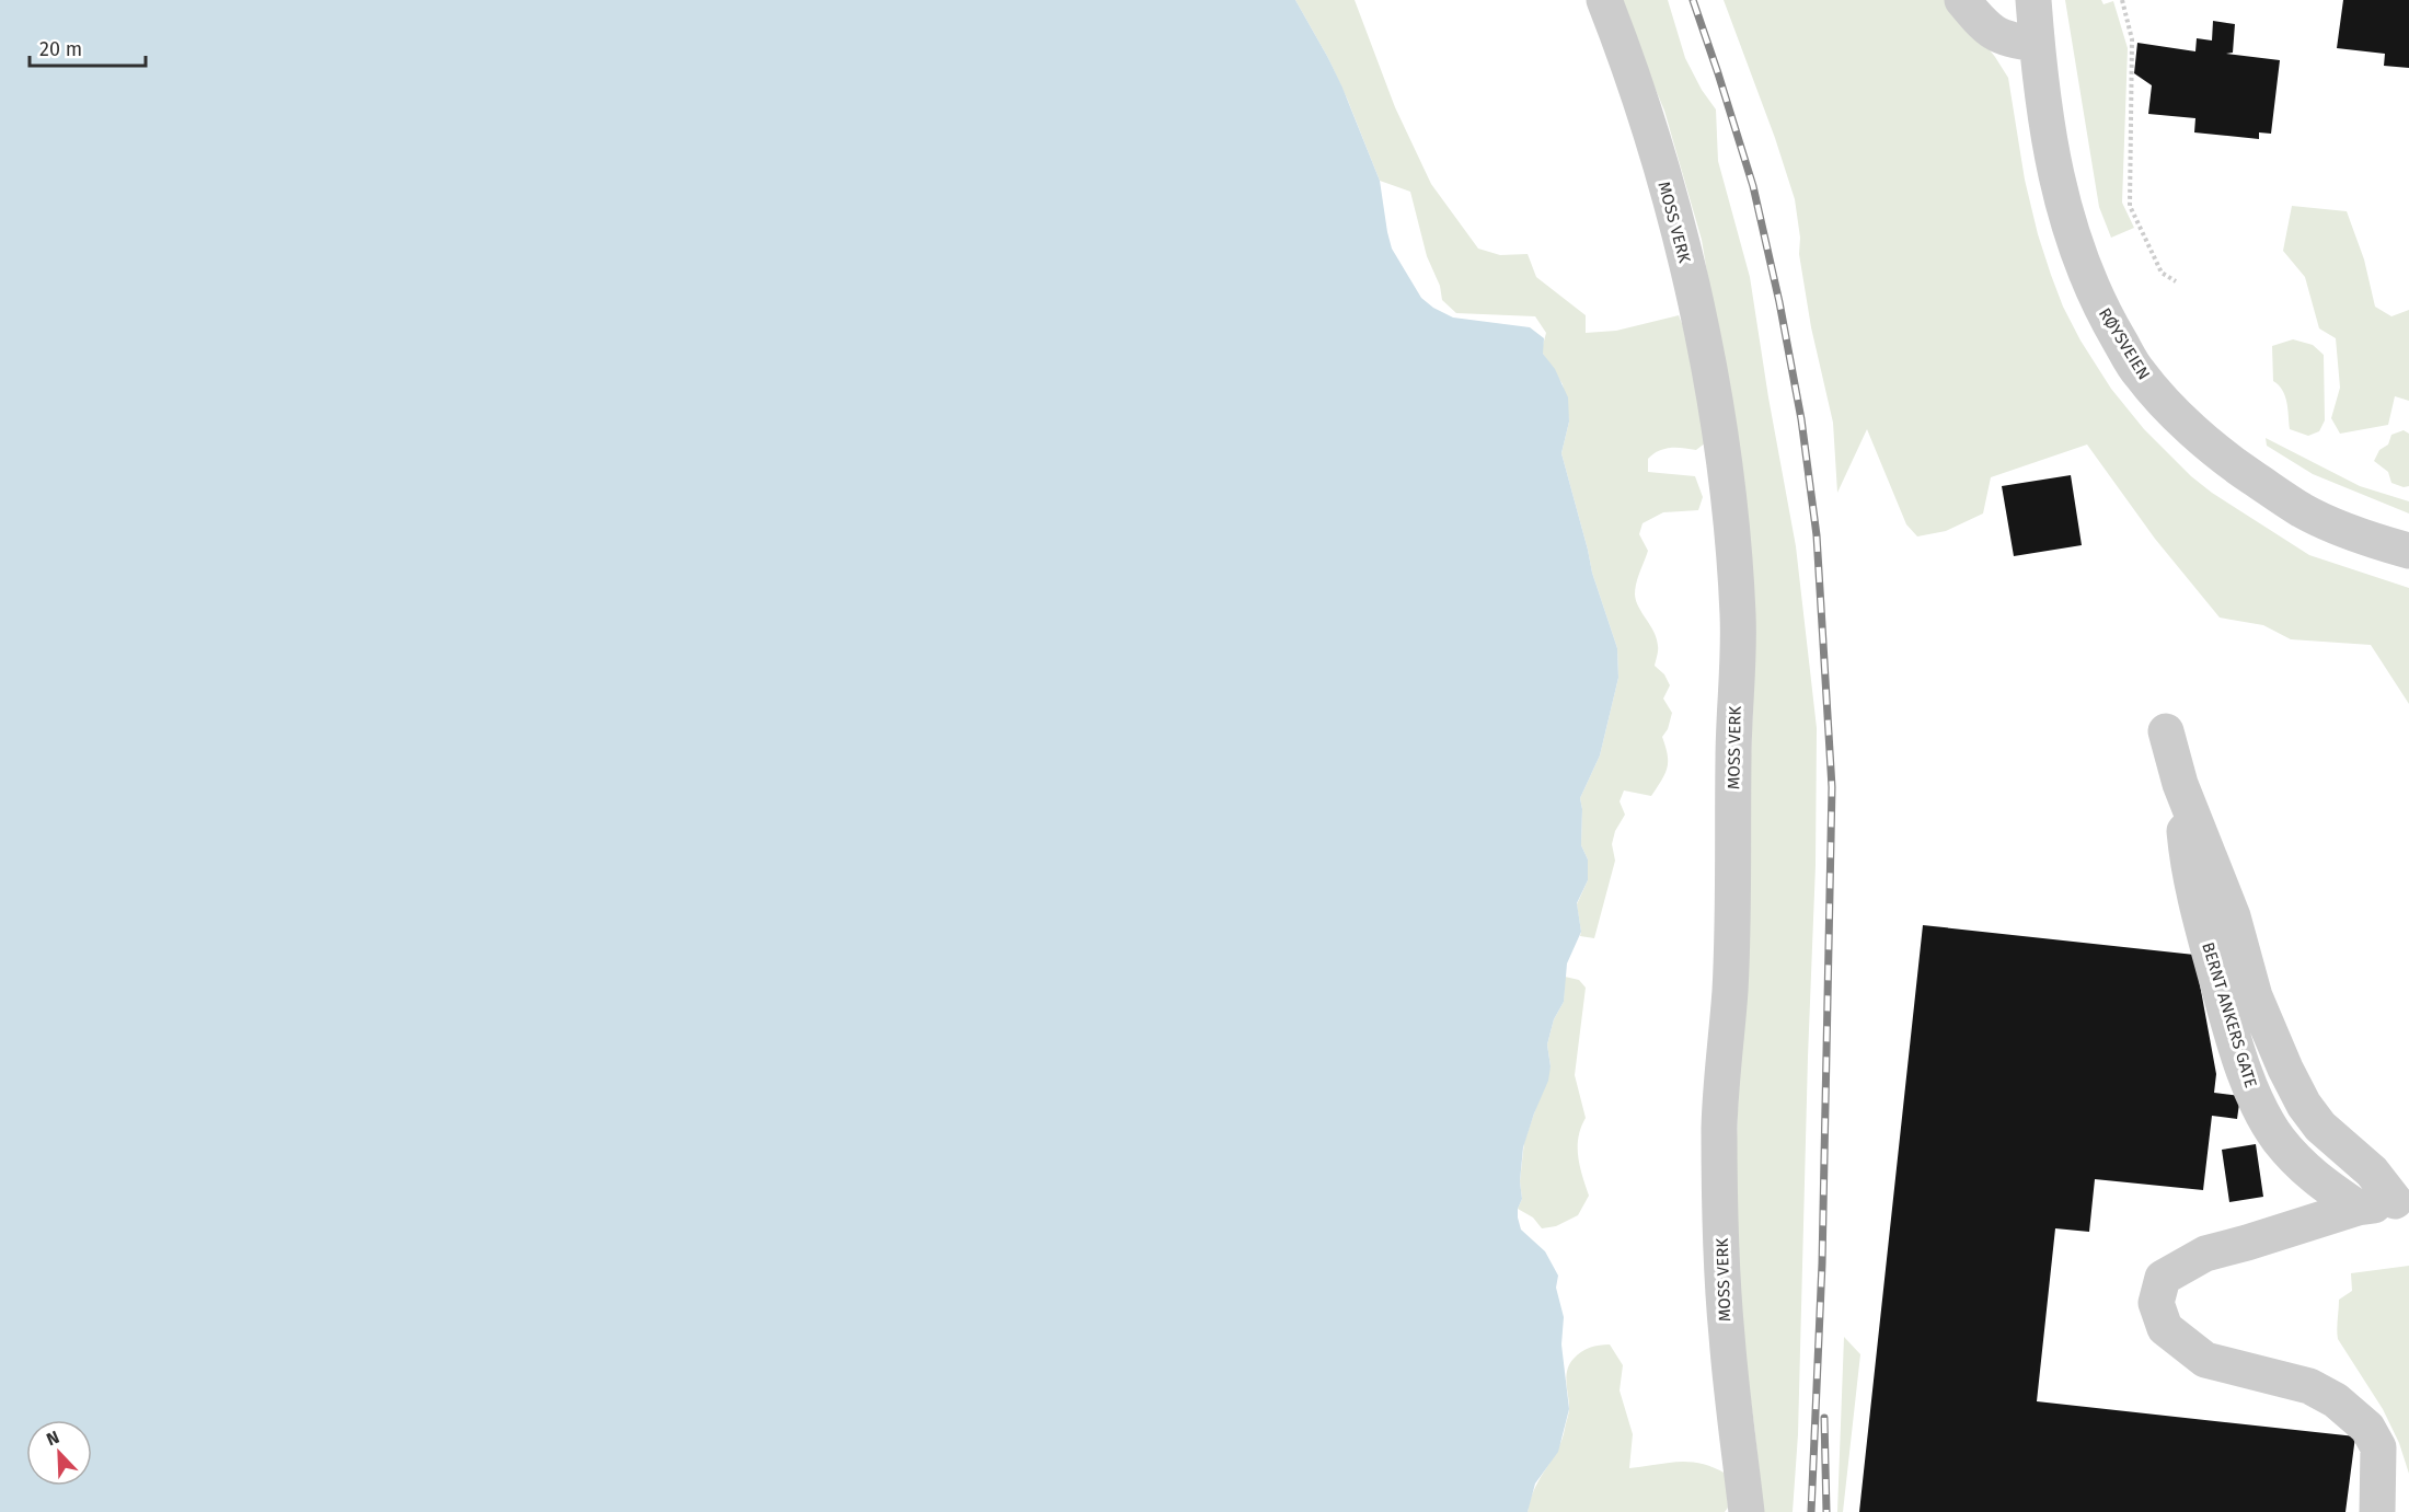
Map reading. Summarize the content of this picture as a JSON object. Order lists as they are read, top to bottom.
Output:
{
  "streets": {
    "street": ["MOSS VERK", "RØYSVEIEN", "BERNT ANKERS GATE"]
  },
  "scale_bar": "20 m",
  "north": "top left"
}
